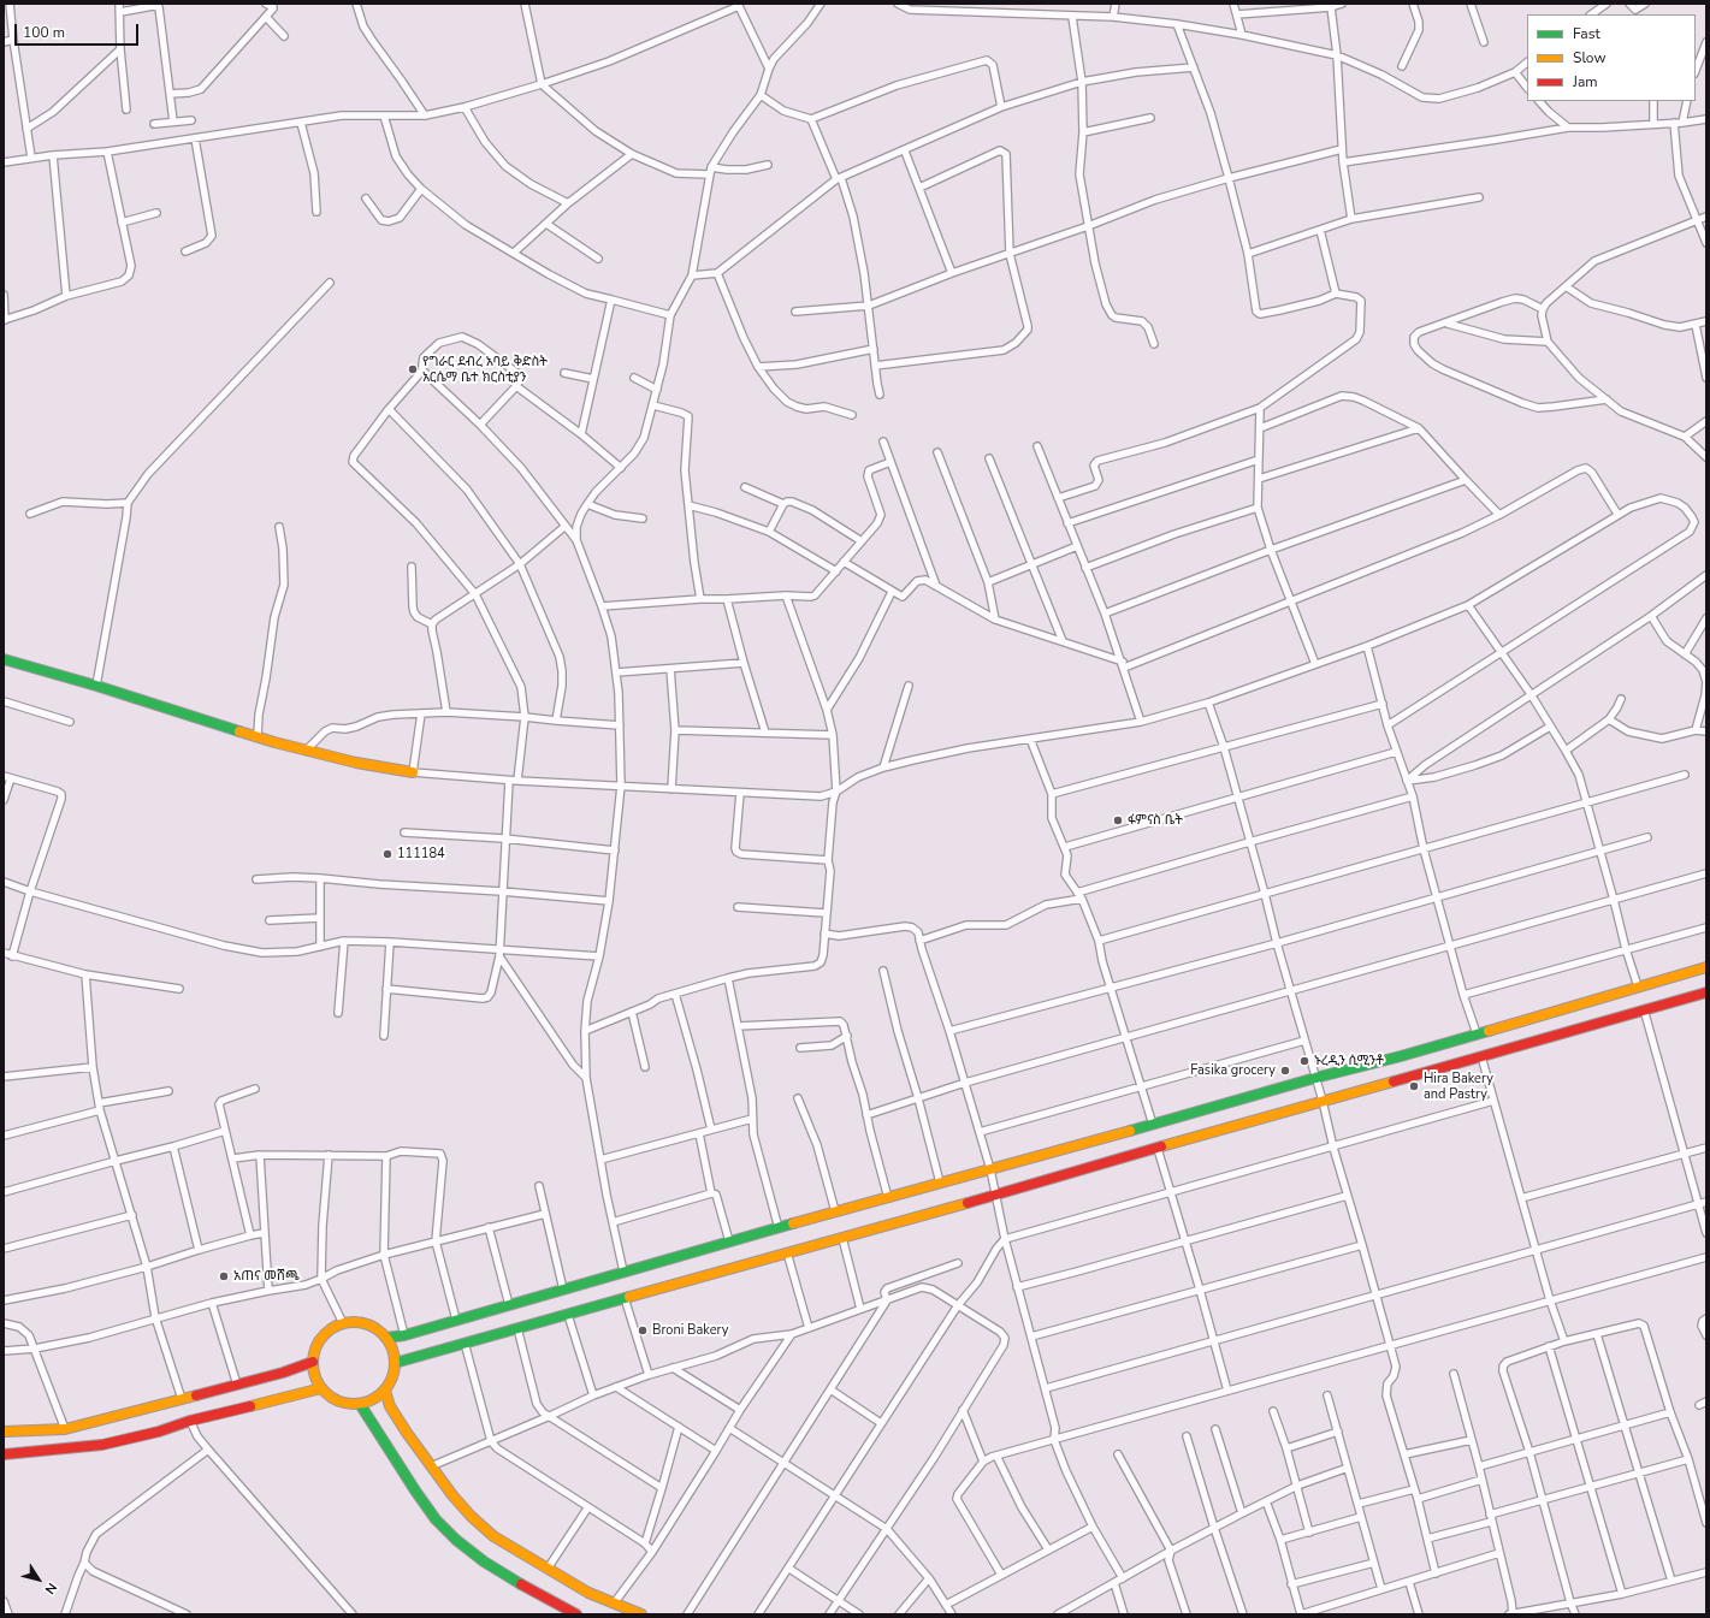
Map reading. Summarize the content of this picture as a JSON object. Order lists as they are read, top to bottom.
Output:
{
  "places": [
    "የግራር ደብረ አባይ ቅድስት አርሴማ ቤተ ክርስቲያን",
    "ፋምናስ ቤት",
    "111184",
    "ኑረዲን ሲሚንቶ",
    "Fasika grocery",
    "Hira Bakery and Pastry",
    "አጠና መሸጫ",
    "Broni Bakery"
  ],
  "legend": ["Fast", "Slow", "Jam"],
  "scale_bar": "100 m",
  "north": "bottom right"
}
